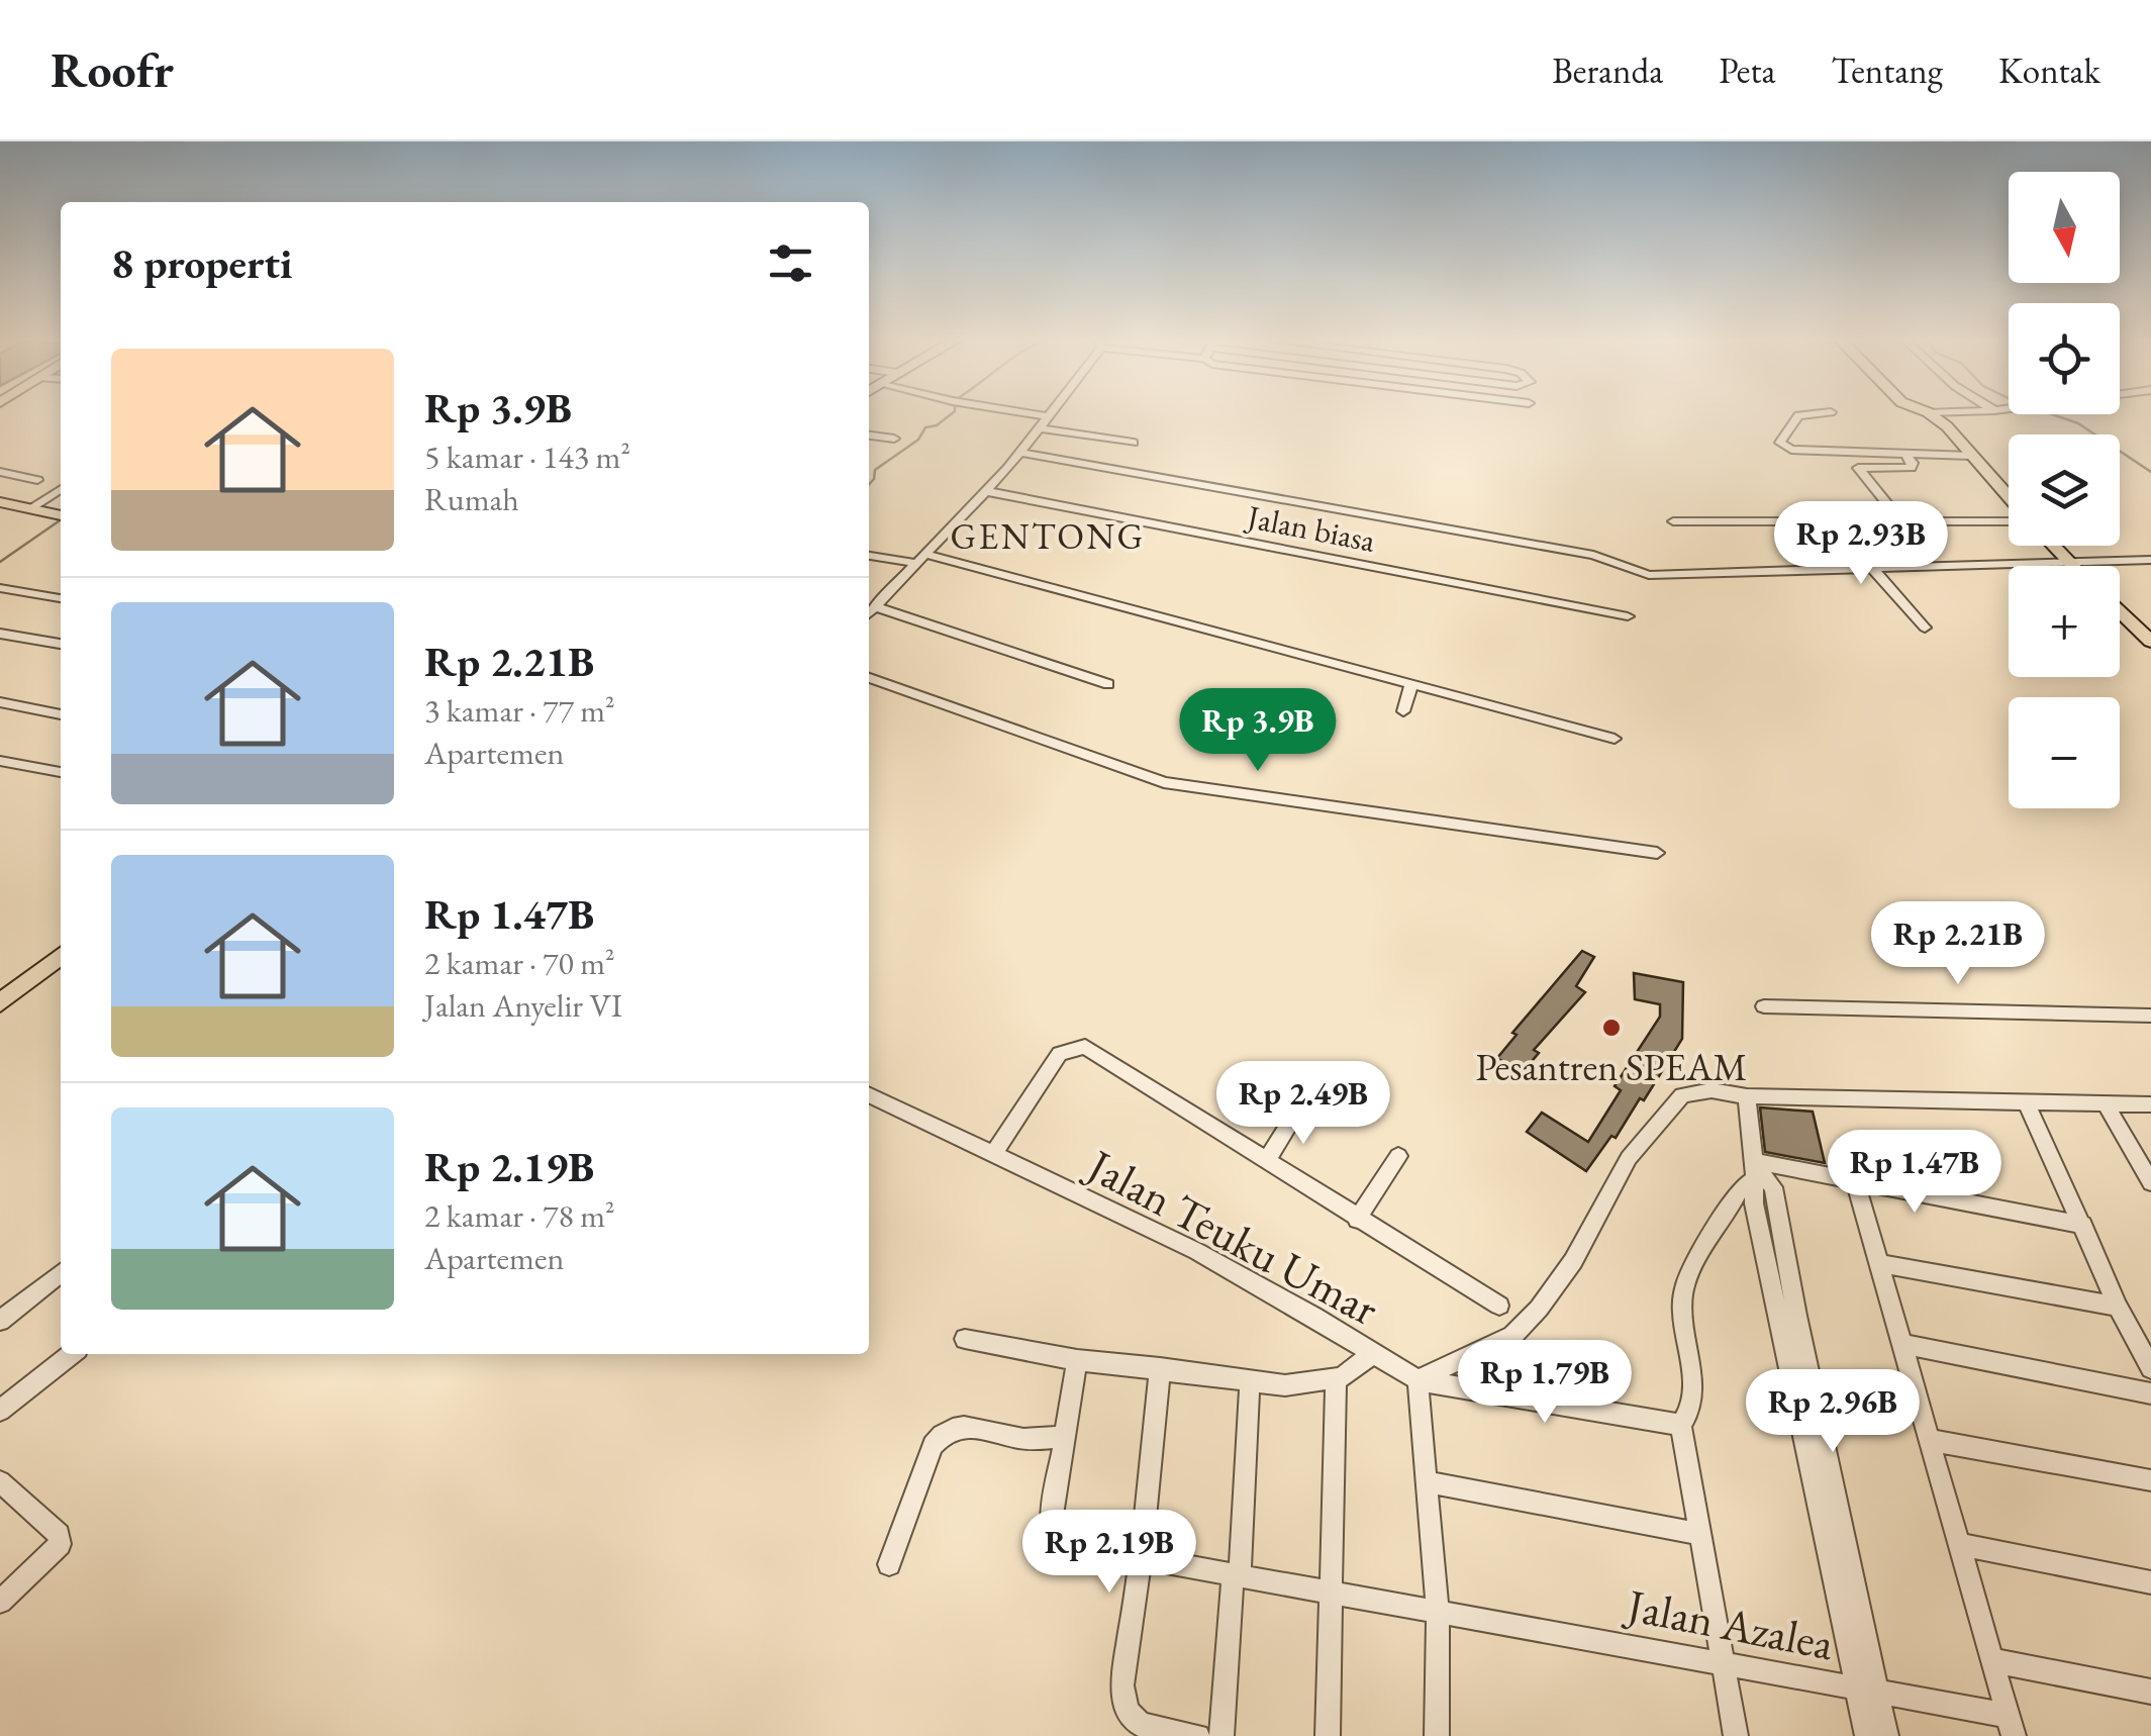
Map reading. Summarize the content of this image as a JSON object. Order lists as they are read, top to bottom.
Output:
{
  "streets": {
    "street": ["Jalan biasa", "Jalan Teuku Umar", "Jalan Azalea"]
  },
  "districts": ["GENTONG"],
  "places": ["Pesantren SPEAM"],
  "north": "bottom",
  "page": {
    "header": "Roofr",
    "nav": [
      "Beranda",
      "Peta",
      "Tentang",
      "Kontak"
    ],
    "map_buttons": ["+", "−"],
    "heading": "8 properti",
    "list": [
      {
        "name": "Rp 3.9B",
        "note": "5 kamar · 143 m² · Rumah"
      },
      {
        "name": "Rp 2.21B",
        "note": "3 kamar · 77 m² · Apartemen"
      },
      {
        "name": "Rp 1.47B",
        "note": "2 kamar · 70 m² · Jalan Anyelir VI"
      },
      {
        "name": "Rp 2.19B",
        "note": "2 kamar · 78 m² · Apartemen"
      }
    ],
    "price": [
      "Rp 2.93B",
      "Rp 3.9B",
      "Rp 2.21B",
      "Rp 2.49B",
      "Rp 1.47B",
      "Rp 1.79B",
      "Rp 2.96B",
      "Rp 2.19B"
    ]
  }
}
